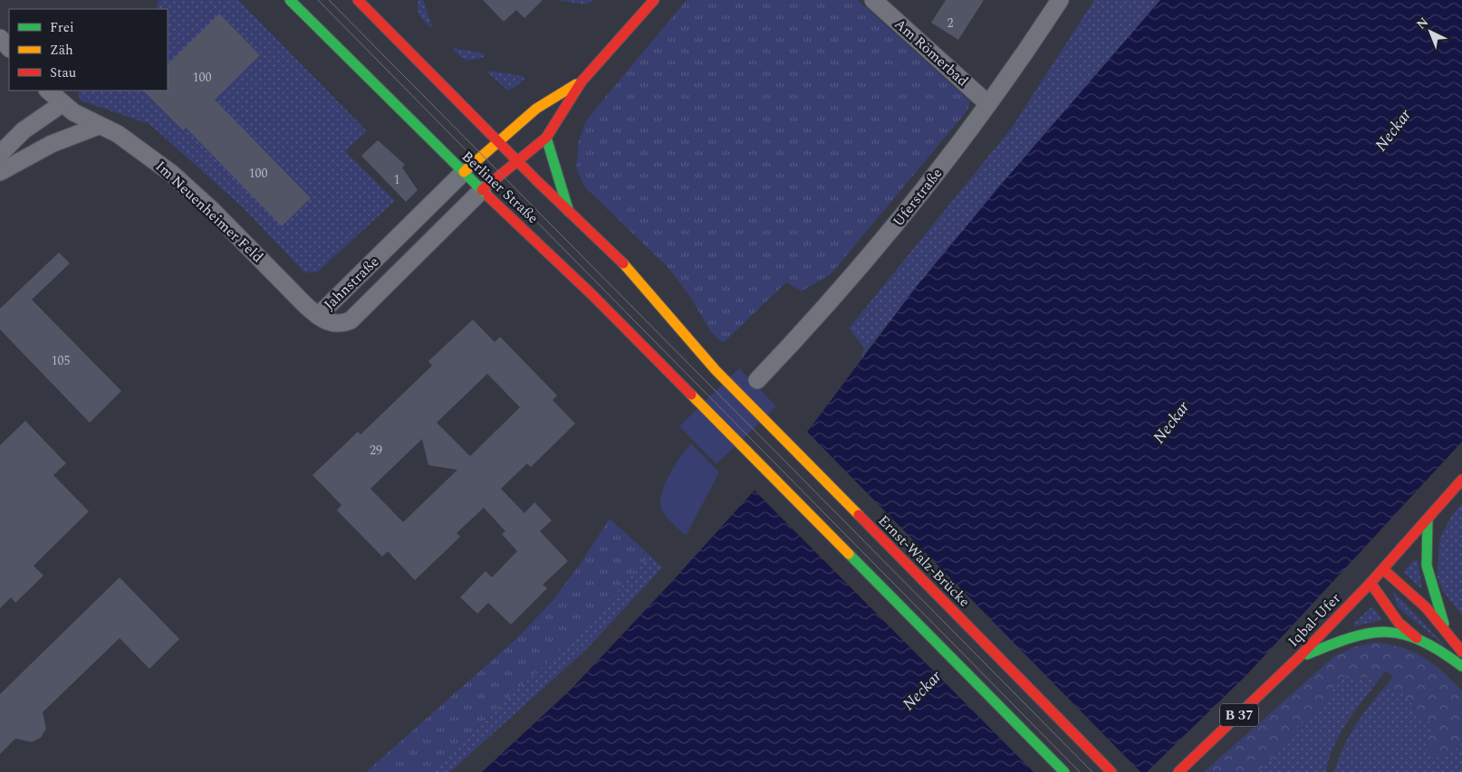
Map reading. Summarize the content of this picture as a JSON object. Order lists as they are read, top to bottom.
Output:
{
  "streets": {
    "main road": [
      "Berliner Straße",
      "Jahnstraße",
      "Ernst-Walz-Brücke",
      "Iqbal-Ufer",
      "B 37"
    ],
    "street": ["Am Römerbad", "Uferstraße", "Im Neuenheimer Feld"]
  },
  "crossings": [
    ["Am Römerbad", "Uferstraße"],
    ["Berliner Straße", "Jahnstraße"],
    ["Berliner Straße", "Ernst-Walz-Brücke"],
    ["Im Neuenheimer Feld", "Jahnstraße"]
  ],
  "water": ["Neckar"],
  "house_numbers": [
    "2",
    "100",
    "100",
    "1",
    "105",
    "29"
  ],
  "legend": ["Frei", "Zäh", "Stau"],
  "north": "top left"
}
